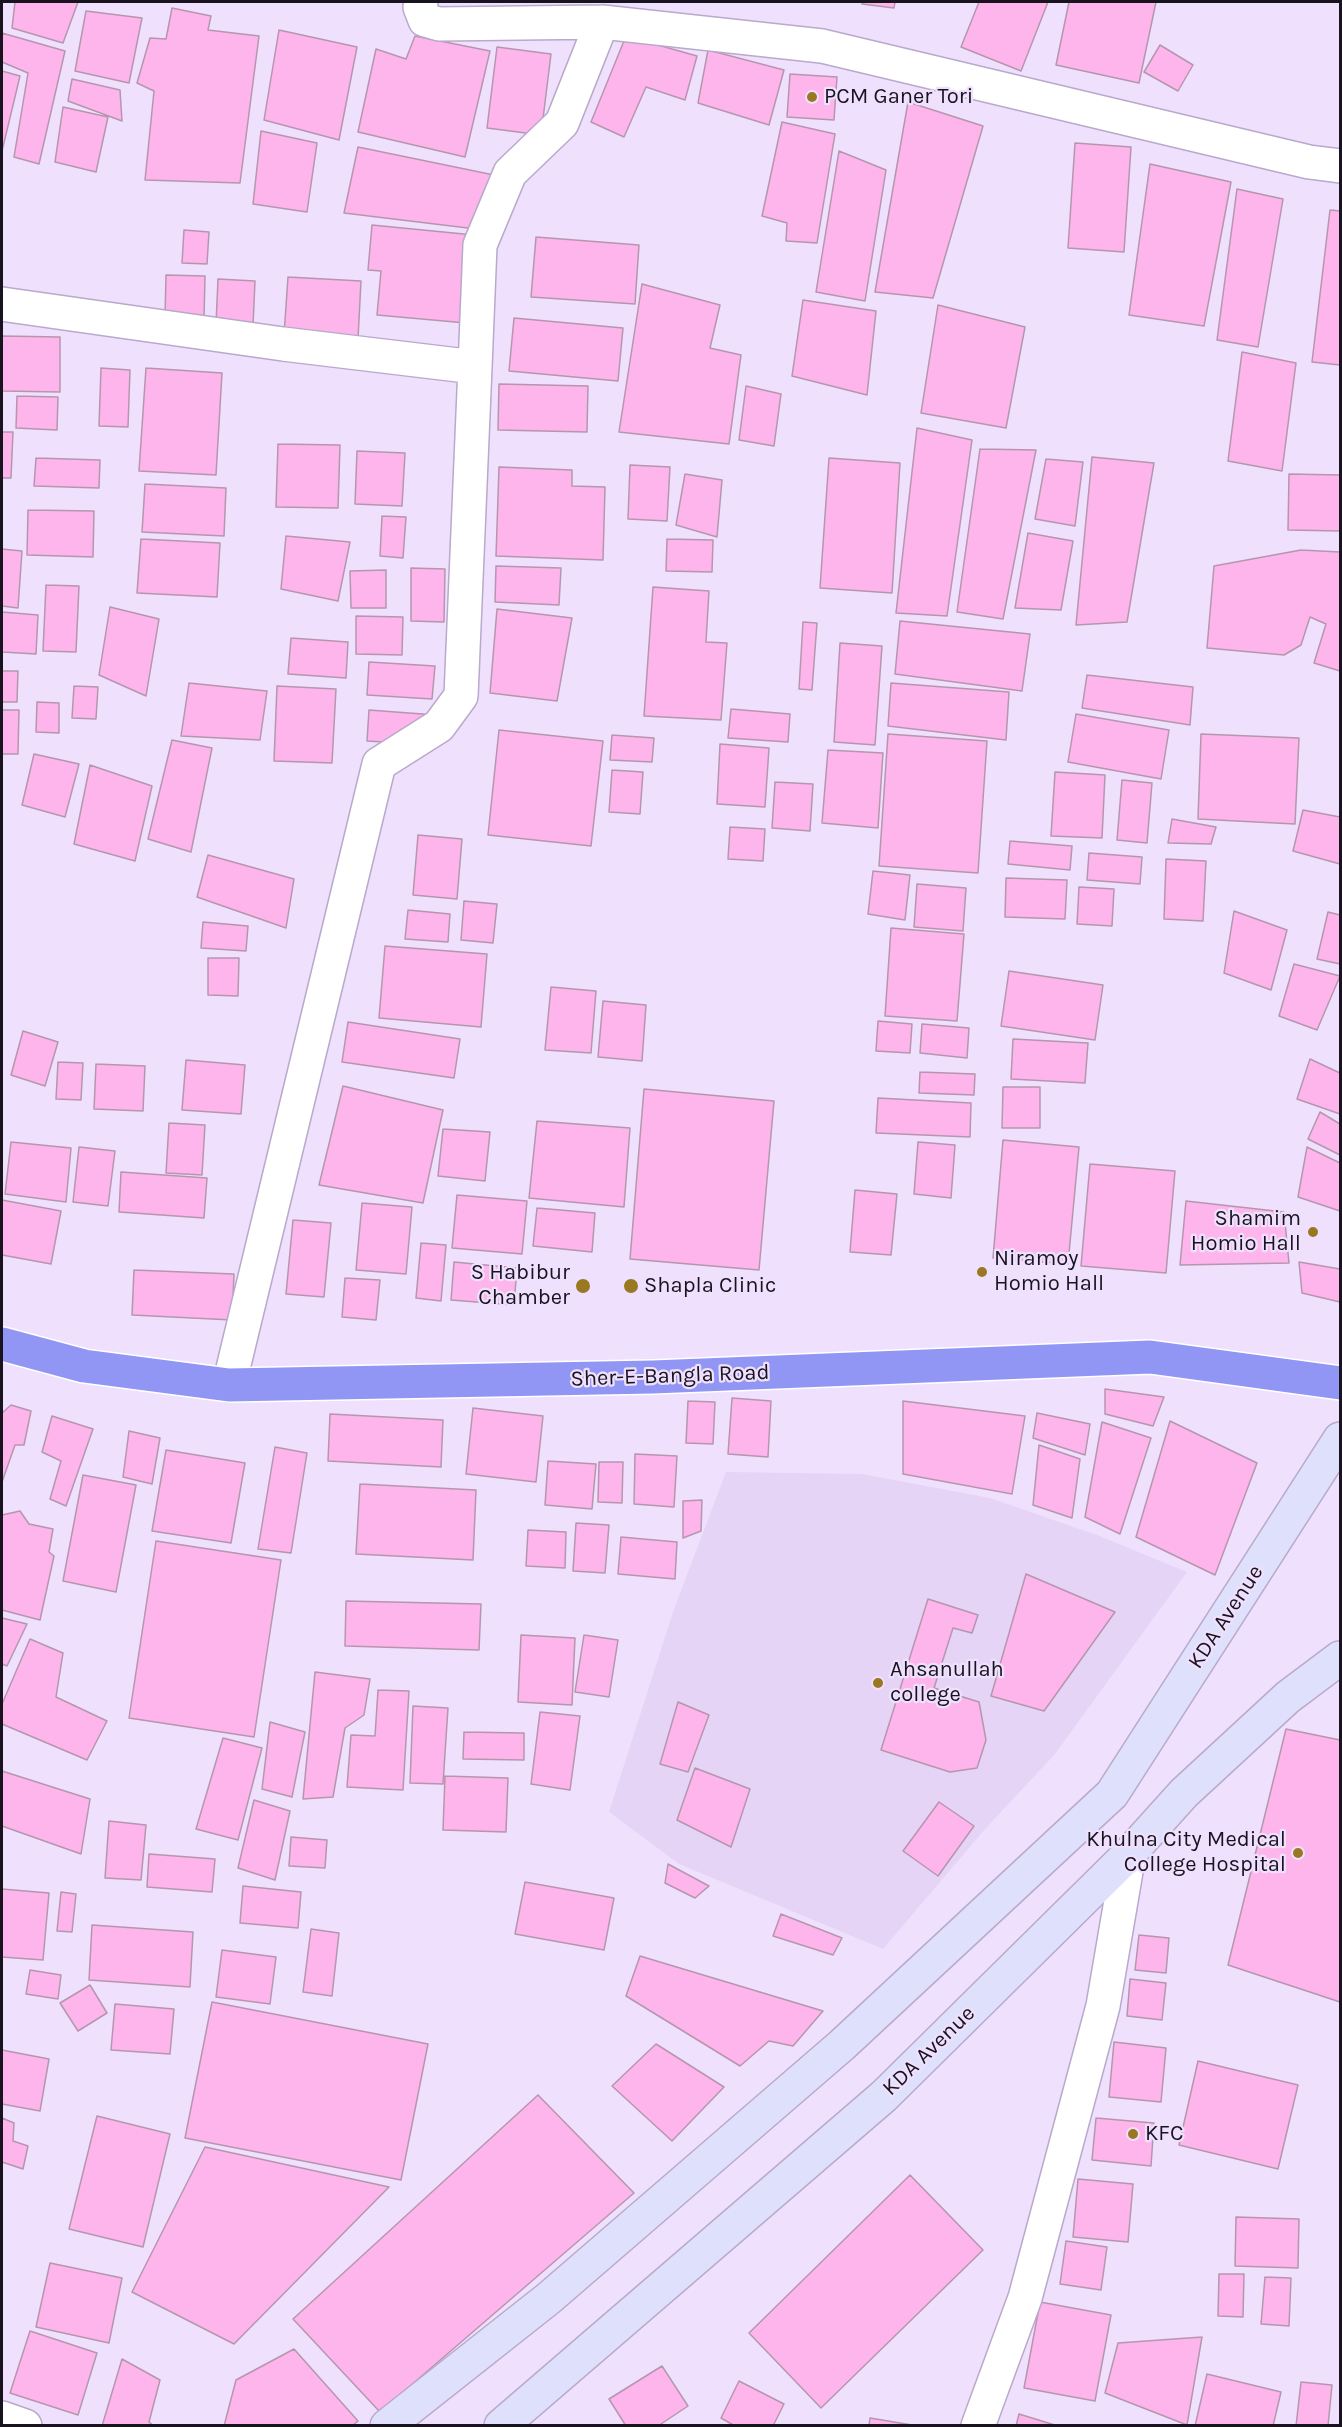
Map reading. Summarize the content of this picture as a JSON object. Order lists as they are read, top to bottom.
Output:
{
  "streets": {
    "highway": ["Sher-E-Bangla Road"],
    "main road": ["KDA Avenue"]
  },
  "places": [
    "PCM Ganer Tori",
    "Shamim Homio Hall",
    "Niramoy Homio Hall",
    "S Habibur Chamber",
    "Shapla Clinic",
    "Ahsanullah college",
    "Khulna City Medical College Hospital",
    "KFC"
  ]
}
